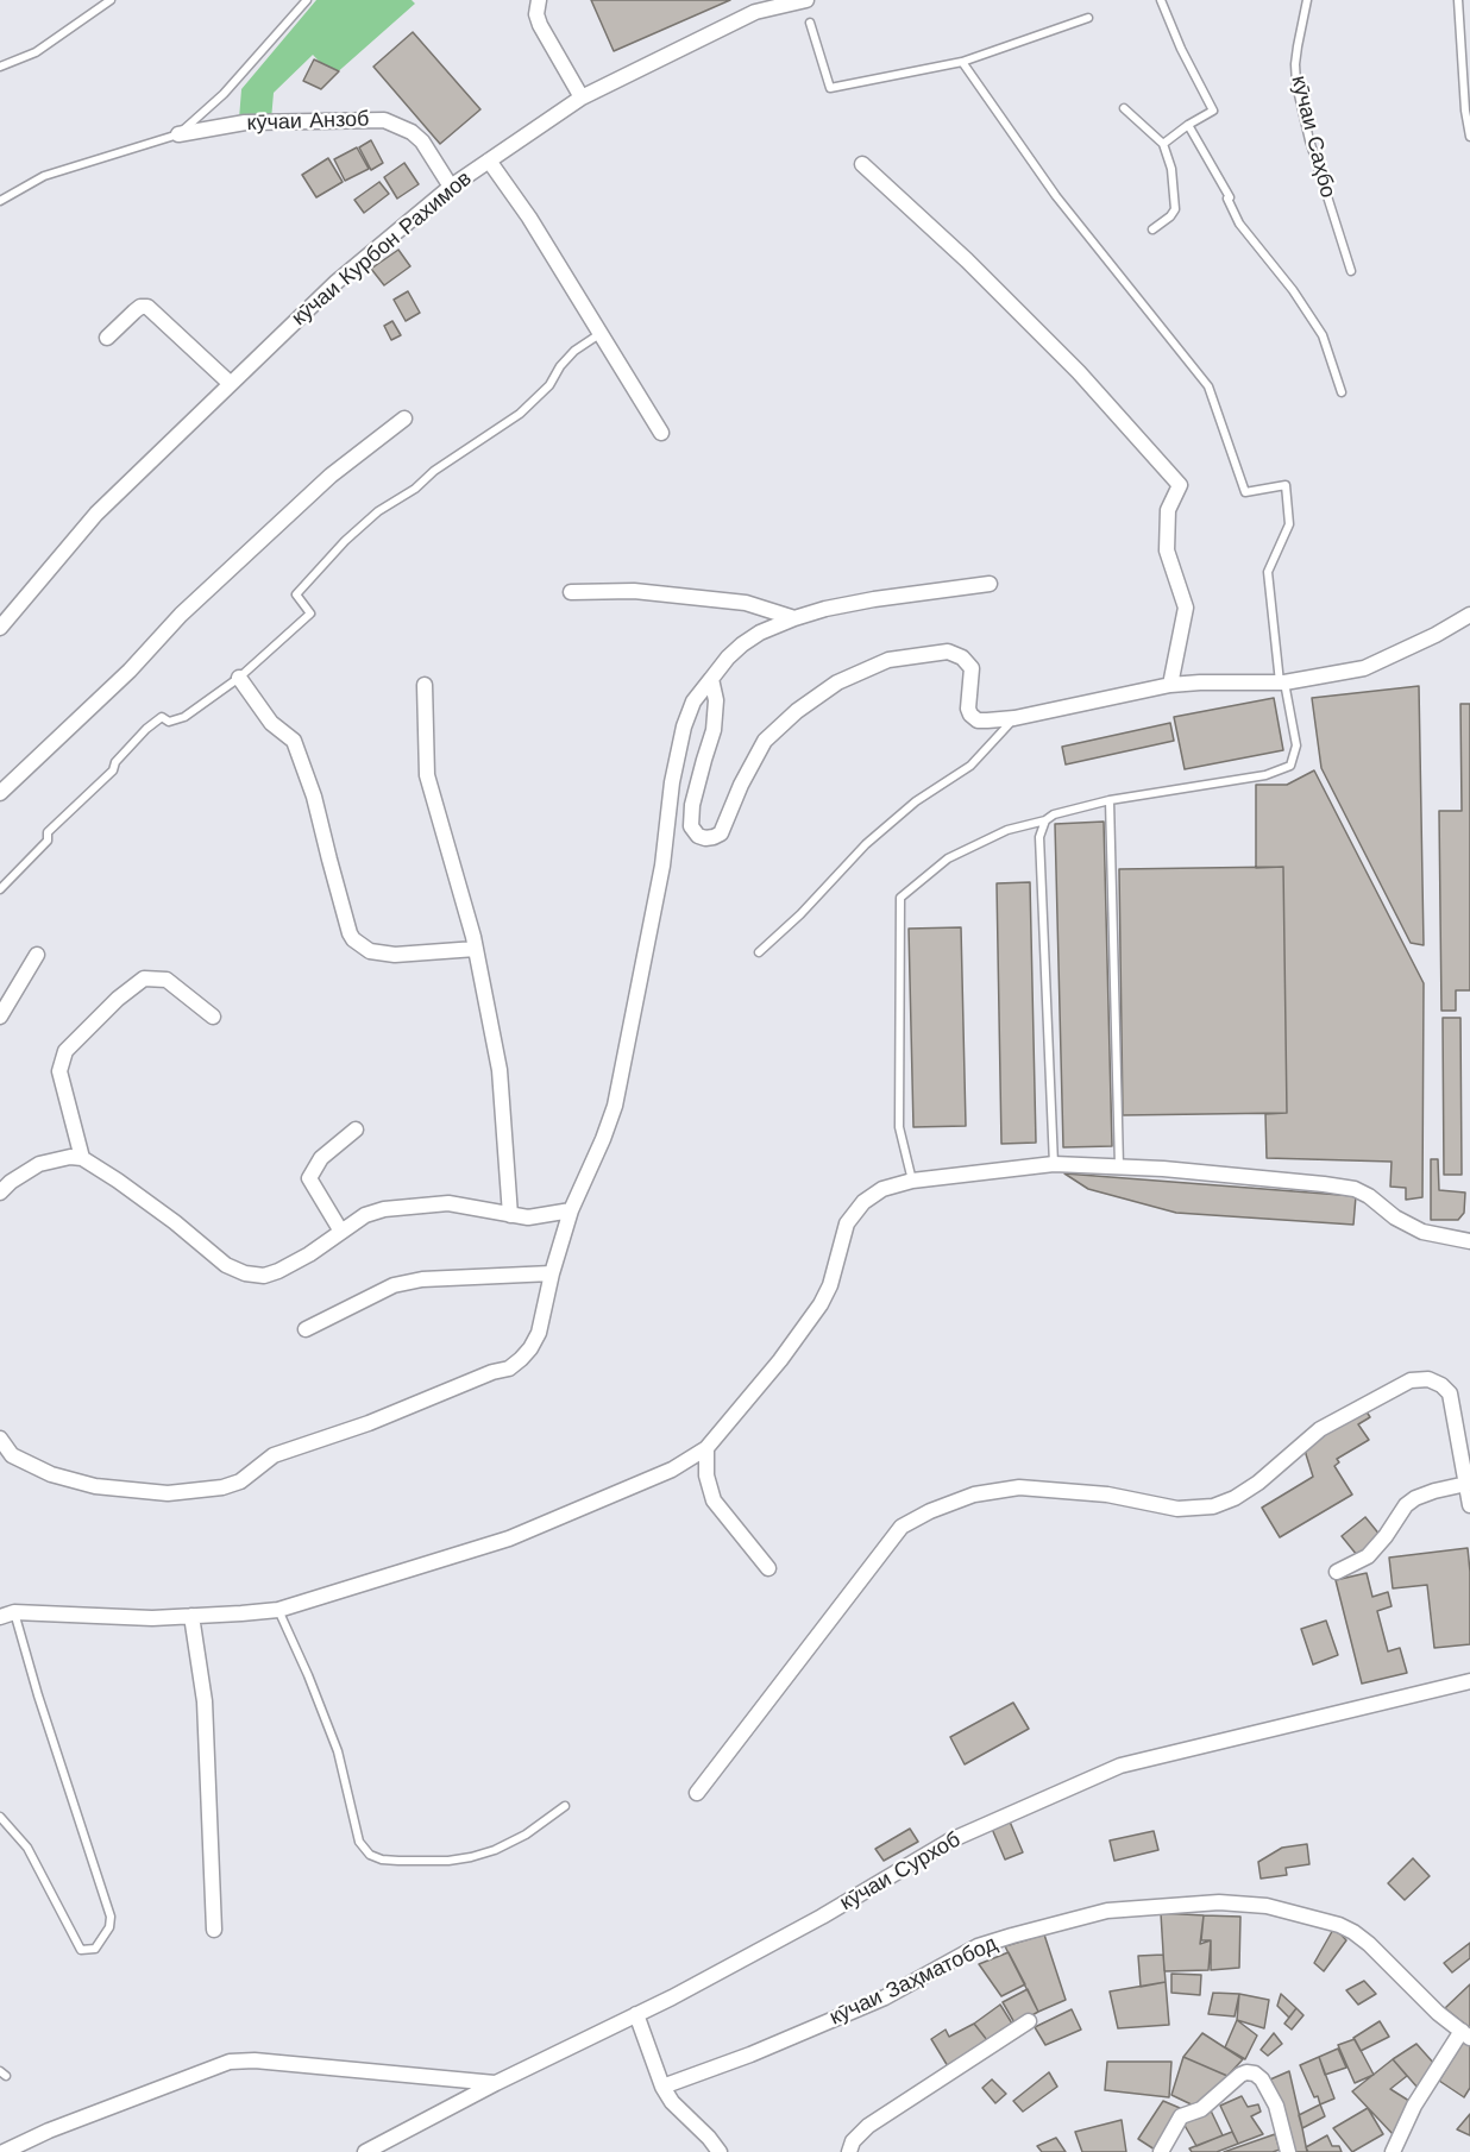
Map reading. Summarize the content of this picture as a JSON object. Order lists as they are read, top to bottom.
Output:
{
  "streets": {
    "street": [
      "кӯчаи Анзоб",
      "кӯчаи Курбон Рахимов",
      "кӯчаи Сурхоб",
      "кӯчаи Заҳматобод"
    ],
    "lane": ["кӯчаи Саҳбо"]
  },
  "crossings": [
    ["кӯчаи Анзоб", "кӯчаи Курбон Рахимов"]
  ]
}
